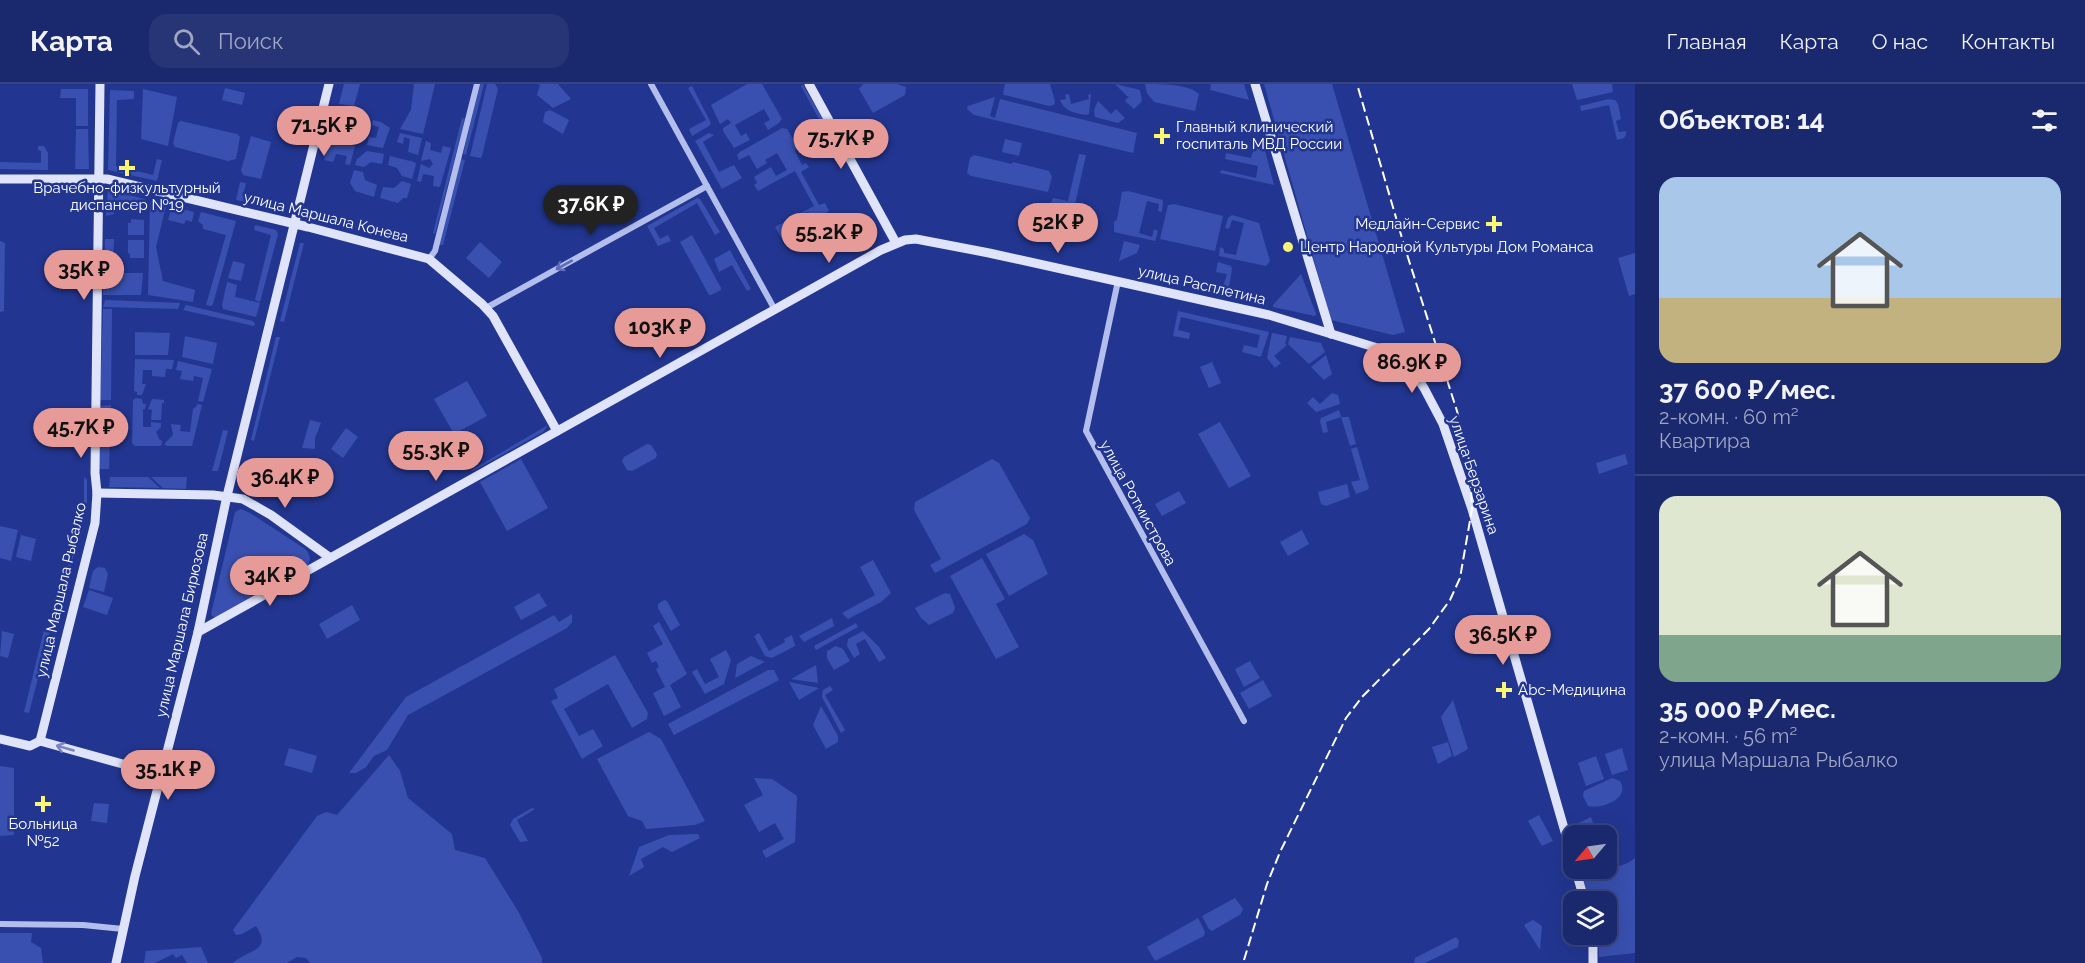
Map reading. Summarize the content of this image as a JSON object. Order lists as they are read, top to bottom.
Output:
{
  "streets": {
    "street": [
      "улица Маршала Конева",
      "улица Расплетина",
      "улица Берзарина",
      "улица Ротмистрова",
      "улица Маршала Рыбалко",
      "улица Маршала Бирюзова"
    ]
  },
  "crossings": [
    ["улица Маршала Конева", "улица Расплетина"],
    ["улица Маршала Конева", "улица Маршала Рыбалко"],
    ["улица Маршала Конева", "улица Маршала Бирюзова"],
    ["улица Расплетина", "улица Берзарина"],
    ["улица Расплетина", "улица Ротмистрова"],
    ["улица Расплетина", "улица Маршала Бирюзова"]
  ],
  "places": {
    "health": [
      "Главный клинический госпиталь МВД России",
      "Врачебно-физкультурный диспансер №19",
      "Медлайн-Сервис",
      "Abc-Медицина",
      "Больница №52"
    ],
    "other": ["Центр Народной Культуры Дом Романса"]
  },
  "north": "bottom left",
  "page": {
    "header": "Карта",
    "search": "Поиск",
    "nav": [
      "Главная",
      "Карта",
      "О нас",
      "Контакты"
    ],
    "heading": "Объектов: 14",
    "price": [
      "71.5K ₽",
      "75.7K ₽",
      "37.6K ₽",
      "52K ₽",
      "55.2K ₽",
      "35K ₽",
      "103K ₽",
      "86.9K ₽",
      "45.7K ₽",
      "55.3K ₽",
      "36.4K ₽",
      "34K ₽",
      "36.5K ₽",
      "35.1K ₽"
    ],
    "list": [
      {
        "name": "37 600 ₽/мес.",
        "note": "2-комн. · 60 m² · Квартира"
      },
      {
        "name": "35 000 ₽/мес.",
        "note": "2-комн. · 56 m² · улица Маршала Рыбалко"
      }
    ]
  }
}
